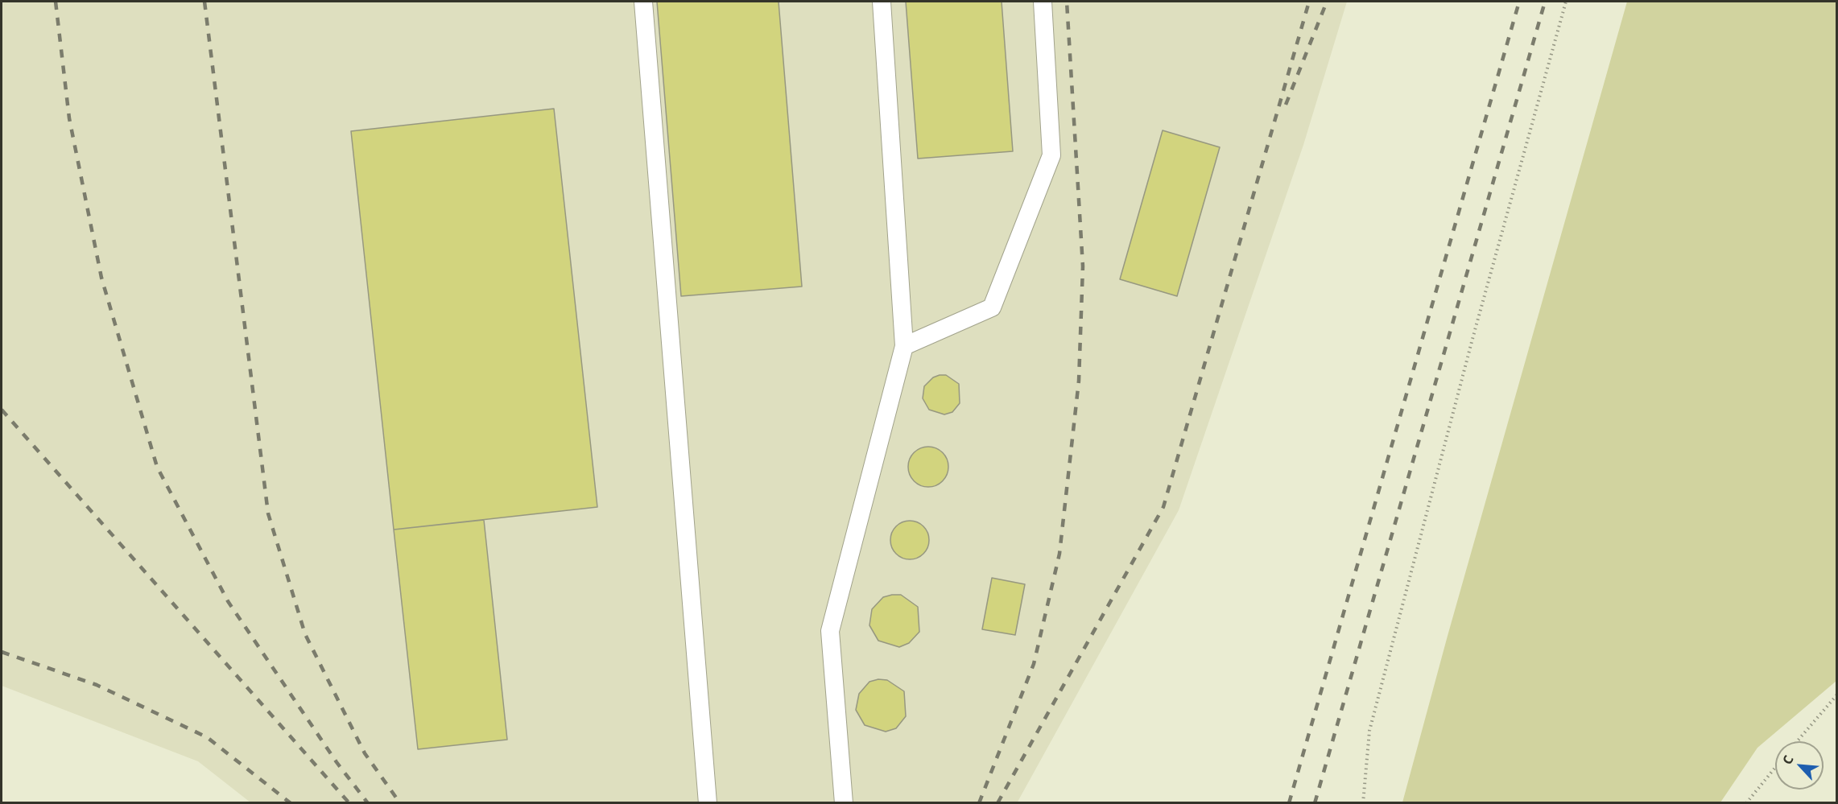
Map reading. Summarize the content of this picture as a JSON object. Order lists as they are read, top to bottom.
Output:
{
  "north": "top left"
}
